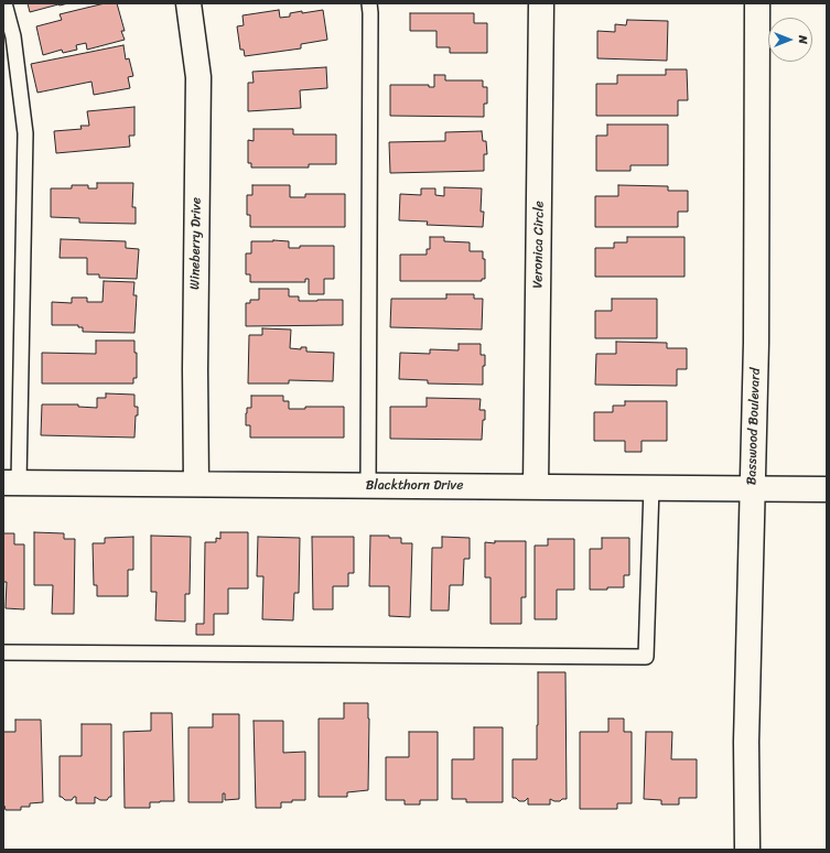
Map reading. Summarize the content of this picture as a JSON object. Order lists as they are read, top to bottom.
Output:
{
  "streets": {
    "street": [
      "Wineberry Drive",
      "Veronica Circle",
      "Basswood Boulevard",
      "Blackthorn Drive"
    ]
  },
  "crossings": [
    ["Wineberry Drive", "Blackthorn Drive"],
    ["Veronica Circle", "Blackthorn Drive"],
    ["Basswood Boulevard", "Blackthorn Drive"]
  ],
  "north": "right"
}
